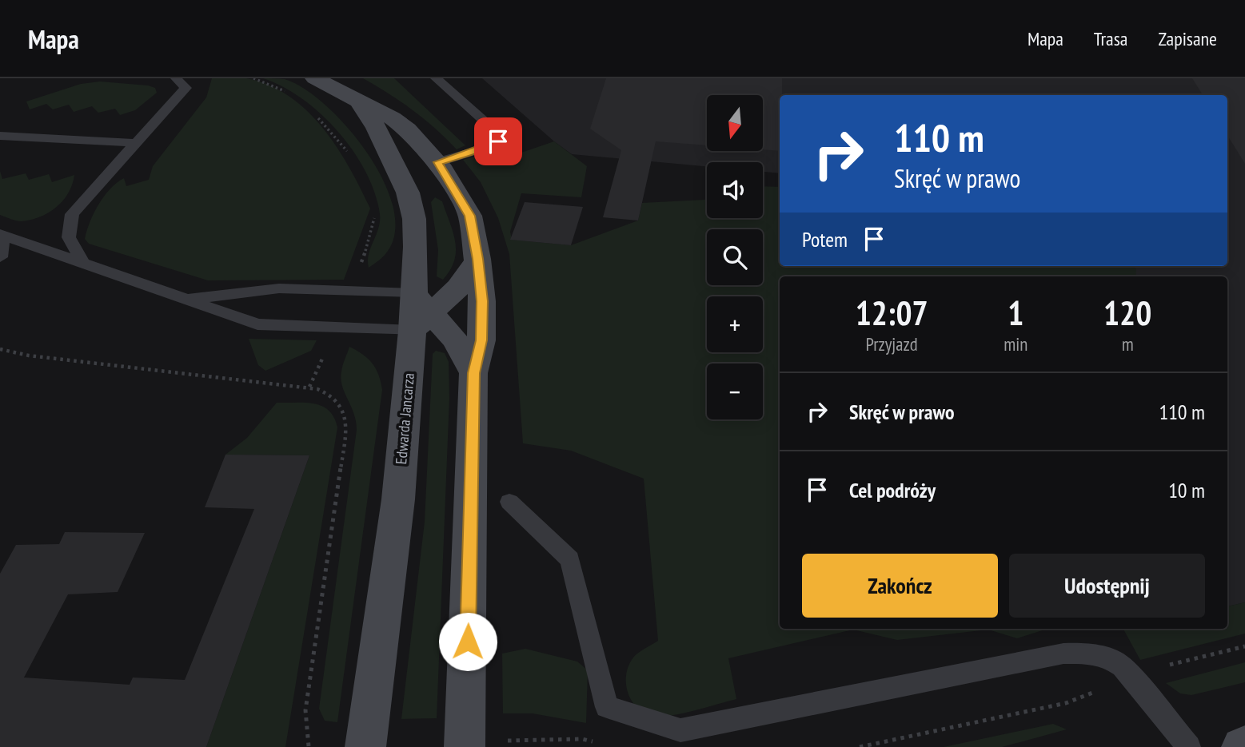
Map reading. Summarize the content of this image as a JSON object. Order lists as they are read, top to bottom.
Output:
{
  "streets": {
    "street": ["Edwarda Jancarza"]
  },
  "north": "bottom",
  "page": {
    "header": "Mapa",
    "nav": ["Mapa", "Trasa", "Zapisane"],
    "map_buttons": ["+", "−"],
    "turn": ["110 m", "Skręć w prawo"],
    "then": "Potem",
    "eta": [
      "12:07",
      "Przyjazd",
      "1",
      "min",
      "120",
      "m"
    ],
    "list": [
      {
        "name": "Skręć w prawo",
        "value": "110 m"
      },
      {
        "name": "Cel podróży",
        "value": "10 m"
      }
    ],
    "buttons": ["Zakończ", "Udostępnij"]
  }
}
